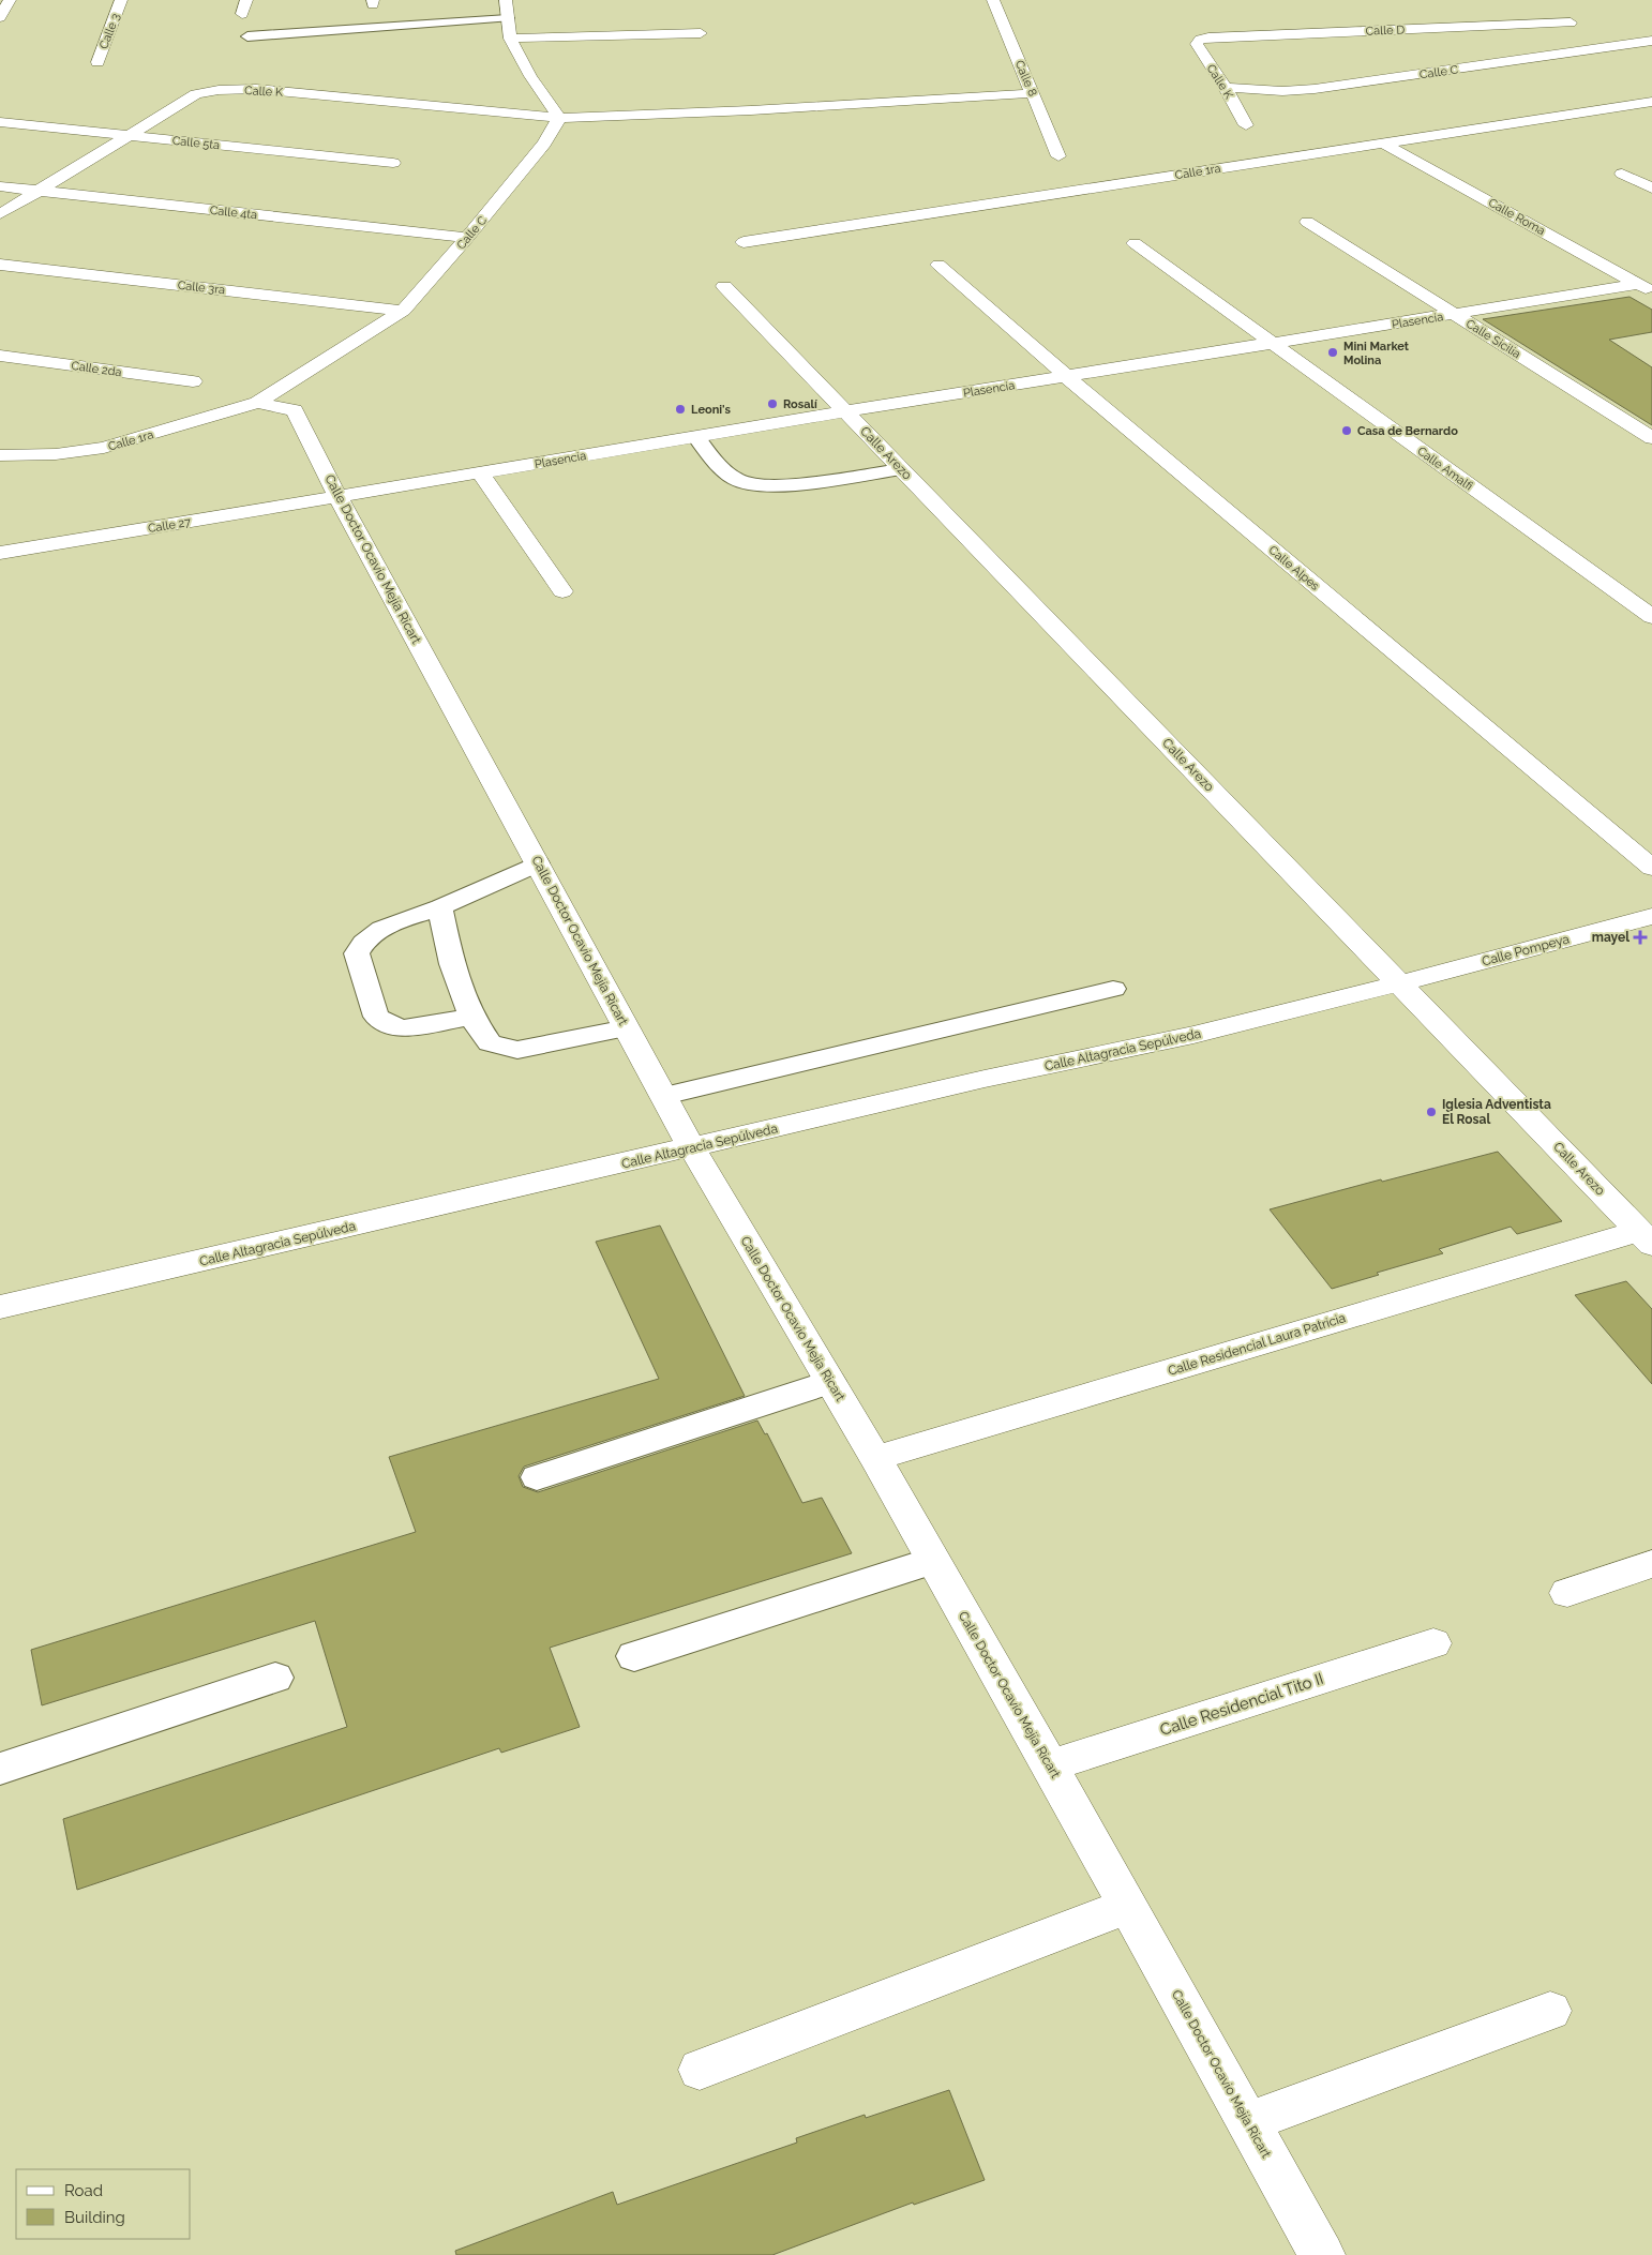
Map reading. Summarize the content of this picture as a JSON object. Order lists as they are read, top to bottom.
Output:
{
  "streets": {
    "street": [
      "Calle D",
      "Calle 3",
      "Calle C",
      "Calle 8",
      "Calle K",
      "Calle 5ta",
      "Calle 1ra",
      "Calle 4ta",
      "Calle Roma",
      "Calle 3ra",
      "Plasencia",
      "Calle Sicilia",
      "Calle 2da",
      "Calle Arezo",
      "Calle Amalfi",
      "Calle 27",
      "Calle Doctor Ocavio Mejía Ricart",
      "Calle Alpes",
      "Calle Pompeya",
      "Calle Altagracia Sepúlveda",
      "Calle Residencial Laura Patricia",
      "Calle Residencial Tito II"
    ]
  },
  "crossings": [
    ["Calle D", "Calle K"],
    ["Calle C", "Calle K"],
    ["Calle C", "Calle 1ra"],
    ["Calle C", "Calle 4ta"],
    ["Calle C", "Calle 3ra"],
    ["Calle C", "Calle Doctor Ocavio Mejía Ricart"],
    ["Calle 8", "Calle K"],
    ["Calle K", "Calle 5ta"],
    ["Calle K", "Calle 4ta"],
    ["Calle 1ra", "Calle Roma"],
    ["Calle 1ra", "Calle Doctor Ocavio Mejía Ricart"],
    ["Calle Roma", "Plasencia"],
    ["Plasencia", "Calle Sicilia"],
    ["Plasencia", "Calle Arezo"],
    ["Plasencia", "Calle Amalfi"],
    ["Plasencia", "Calle 27"],
    ["Plasencia", "Calle Doctor Ocavio Mejía Ricart"],
    ["Plasencia", "Calle Alpes"],
    ["Calle Arezo", "Calle Pompeya"],
    ["Calle Arezo", "Calle Altagracia Sepúlveda"],
    ["Calle Arezo", "Calle Residencial Laura Patricia"],
    ["Calle 27", "Calle Doctor Ocavio Mejía Ricart"],
    ["Calle Doctor Ocavio Mejía Ricart", "Calle Altagracia Sepúlveda"],
    ["Calle Doctor Ocavio Mejía Ricart", "Calle Residencial Laura Patricia"],
    ["Calle Doctor Ocavio Mejía Ricart", "Calle Residencial Tito II"],
    ["Calle Pompeya", "Calle Altagracia Sepúlveda"]
  ],
  "places": {
    "other": [
      "Mini Market Molina",
      "Rosalí",
      "Leoni's",
      "Casa de Bernardo",
      "Iglesia Adventista El Rosal"
    ],
    "health": ["mayel"]
  },
  "legend": ["Road", "Building"]
}
